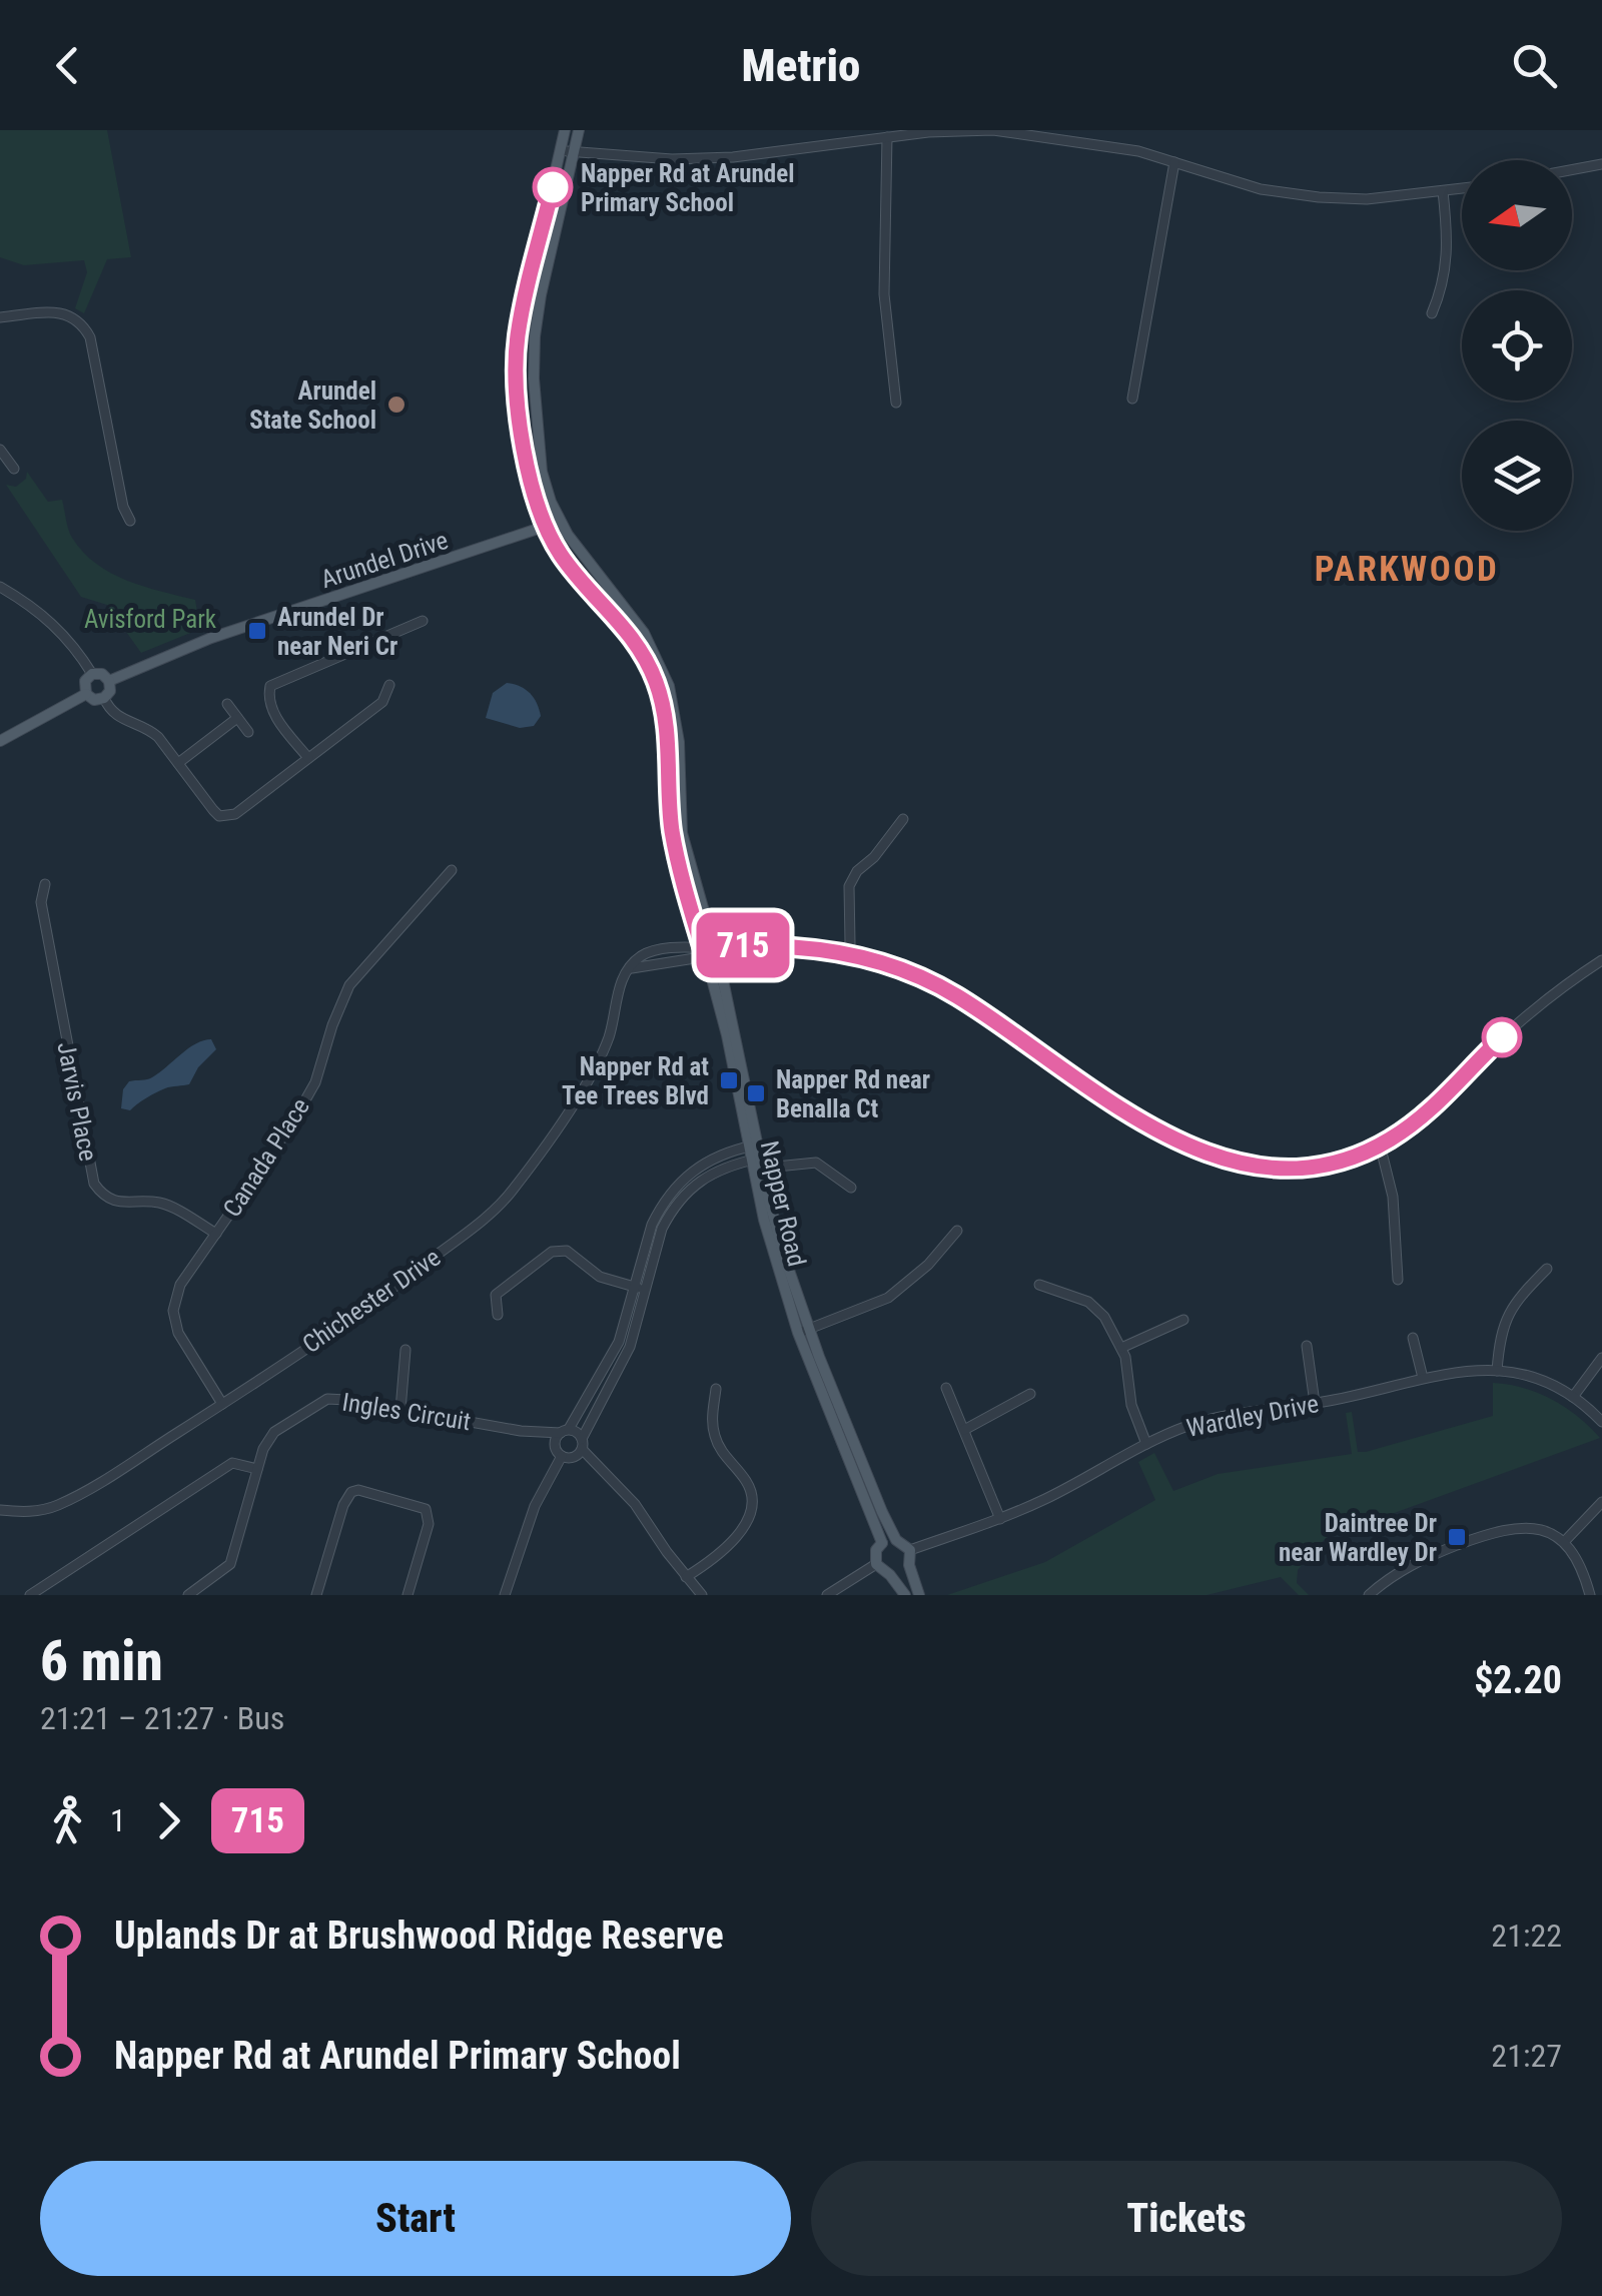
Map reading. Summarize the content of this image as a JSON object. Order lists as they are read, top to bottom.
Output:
{
  "streets": {
    "main road": ["Arundel Drive", "Napper Road"],
    "street": [
      "Jarvis Place",
      "Canada Place",
      "Chichester Drive",
      "Ingles Circuit",
      "Wardley Drive"
    ]
  },
  "crossings": [
    ["Arundel Drive", "Napper Road"],
    ["Jarvis Place", "Canada Place"],
    ["Canada Place", "Chichester Drive"],
    ["Napper Road", "Chichester Drive"],
    ["Napper Road", "Wardley Drive"]
  ],
  "districts": ["PARKWOOD"],
  "parks": ["Avisford Park"],
  "places": {
    "other": ["Napper Rd at Arundel Primary School", "Arundel State School"],
    "transit": [
      "Arundel Dr near Neri Cr",
      "Napper Rd at Tee Trees Blvd",
      "Napper Rd near Benalla Ct",
      "Daintree Dr near Wardley Dr"
    ]
  },
  "lines": ["bus line 715"],
  "north": "left",
  "page": {
    "header": "Metrio",
    "on_map": "715",
    "heading": ["6 min", "21:21 – 21:27 · Bus", "$2.20"],
    "legs": ["1", "715"],
    "list": [
      {
        "name": "Uplands Dr at Brushwood Ridge Reserve",
        "value": "21:22"
      },
      {
        "name": "Napper Rd at Arundel Primary School",
        "value": "21:27"
      }
    ],
    "buttons": ["Start", "Tickets"]
  }
}
